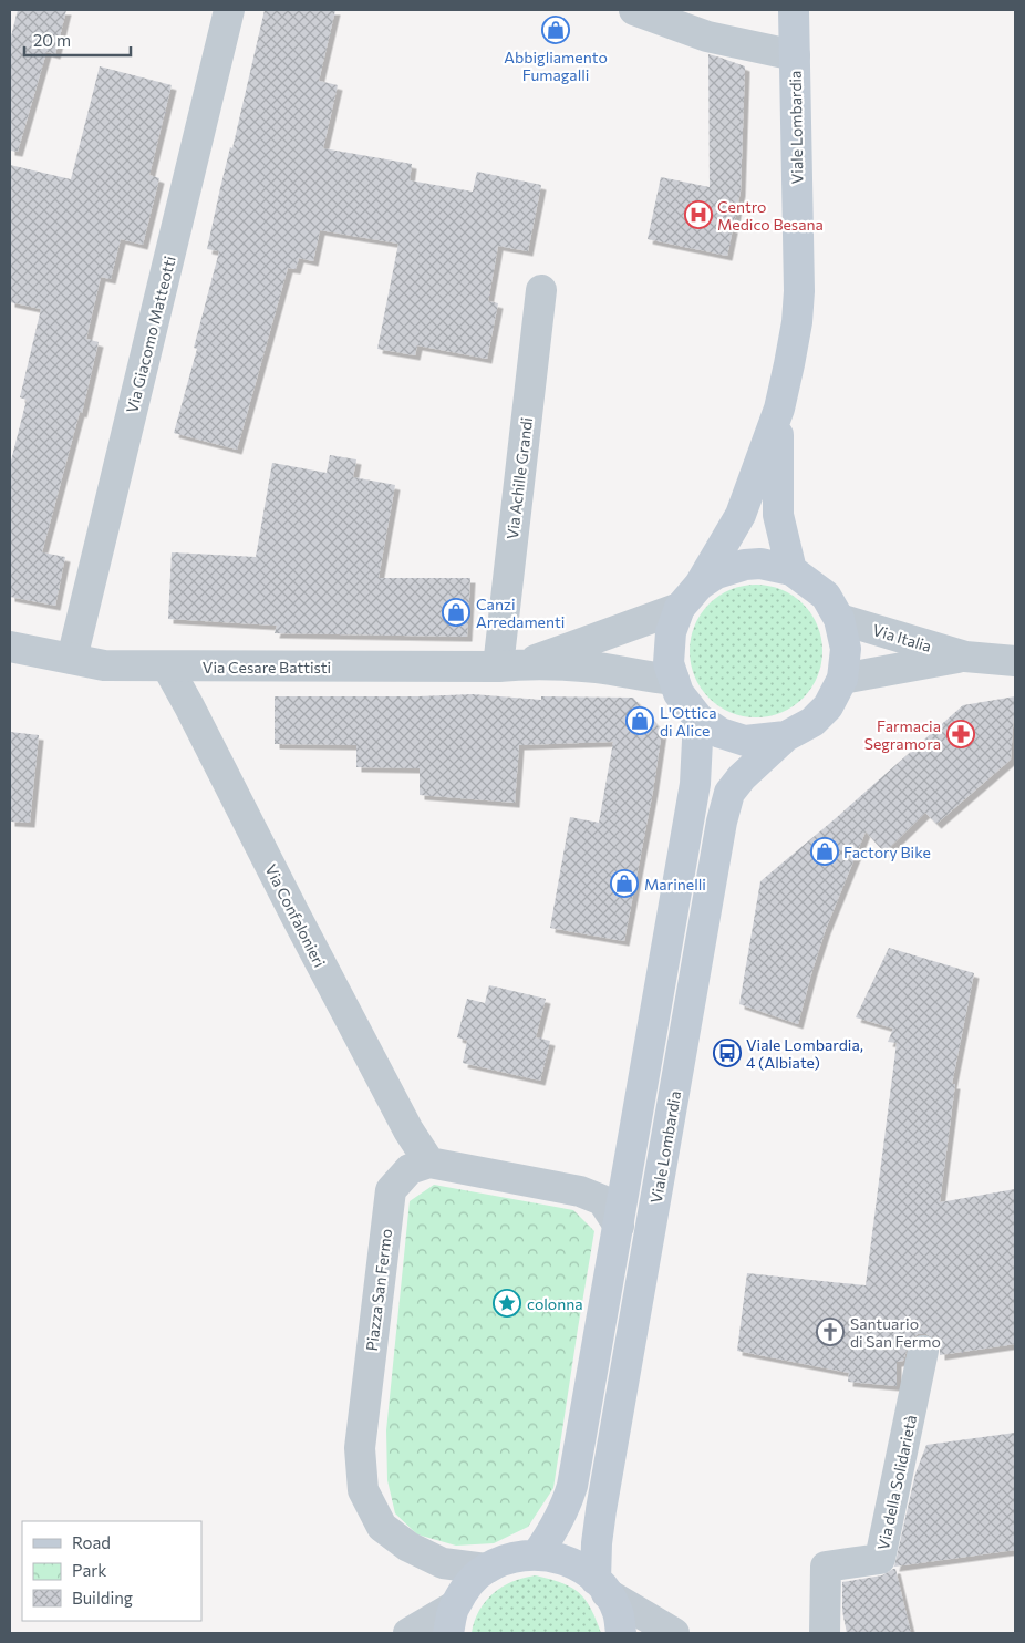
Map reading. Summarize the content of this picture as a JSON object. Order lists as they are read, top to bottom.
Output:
{
  "streets": {
    "main road": ["Viale Lombardia"],
    "street": [
      "Via Giacomo Matteotti",
      "Via Achille Grandi",
      "Via Italia",
      "Via Cesare Battisti",
      "Via Confalonieri",
      "Piazza San Fermo",
      "Via della Solidarietà"
    ]
  },
  "crossings": [
    ["Viale Lombardia", "Via Italia"],
    ["Viale Lombardia", "Via Cesare Battisti"],
    ["Via Giacomo Matteotti", "Via Cesare Battisti"],
    ["Via Achille Grandi", "Via Cesare Battisti"],
    ["Via Italia", "Via Cesare Battisti"],
    ["Via Cesare Battisti", "Via Confalonieri"],
    ["Via Confalonieri", "Piazza San Fermo"]
  ],
  "places": {
    "shop": [
      "Abbigliamento Fumagalli",
      "Canzi Arredamenti",
      "L'Ottica di Alice",
      "Factory Bike",
      "Marinelli"
    ],
    "hospital": ["Centro Medico Besana"],
    "pharmacy": ["Farmacia Segramora"],
    "bus stop": ["Viale Lombardia, 4 (Albiate)"],
    "place": ["colonna"],
    "church": ["Santuario di San Fermo"]
  },
  "legend": ["Road", "Park", "Building"],
  "scale_bar": "20 m"
}
